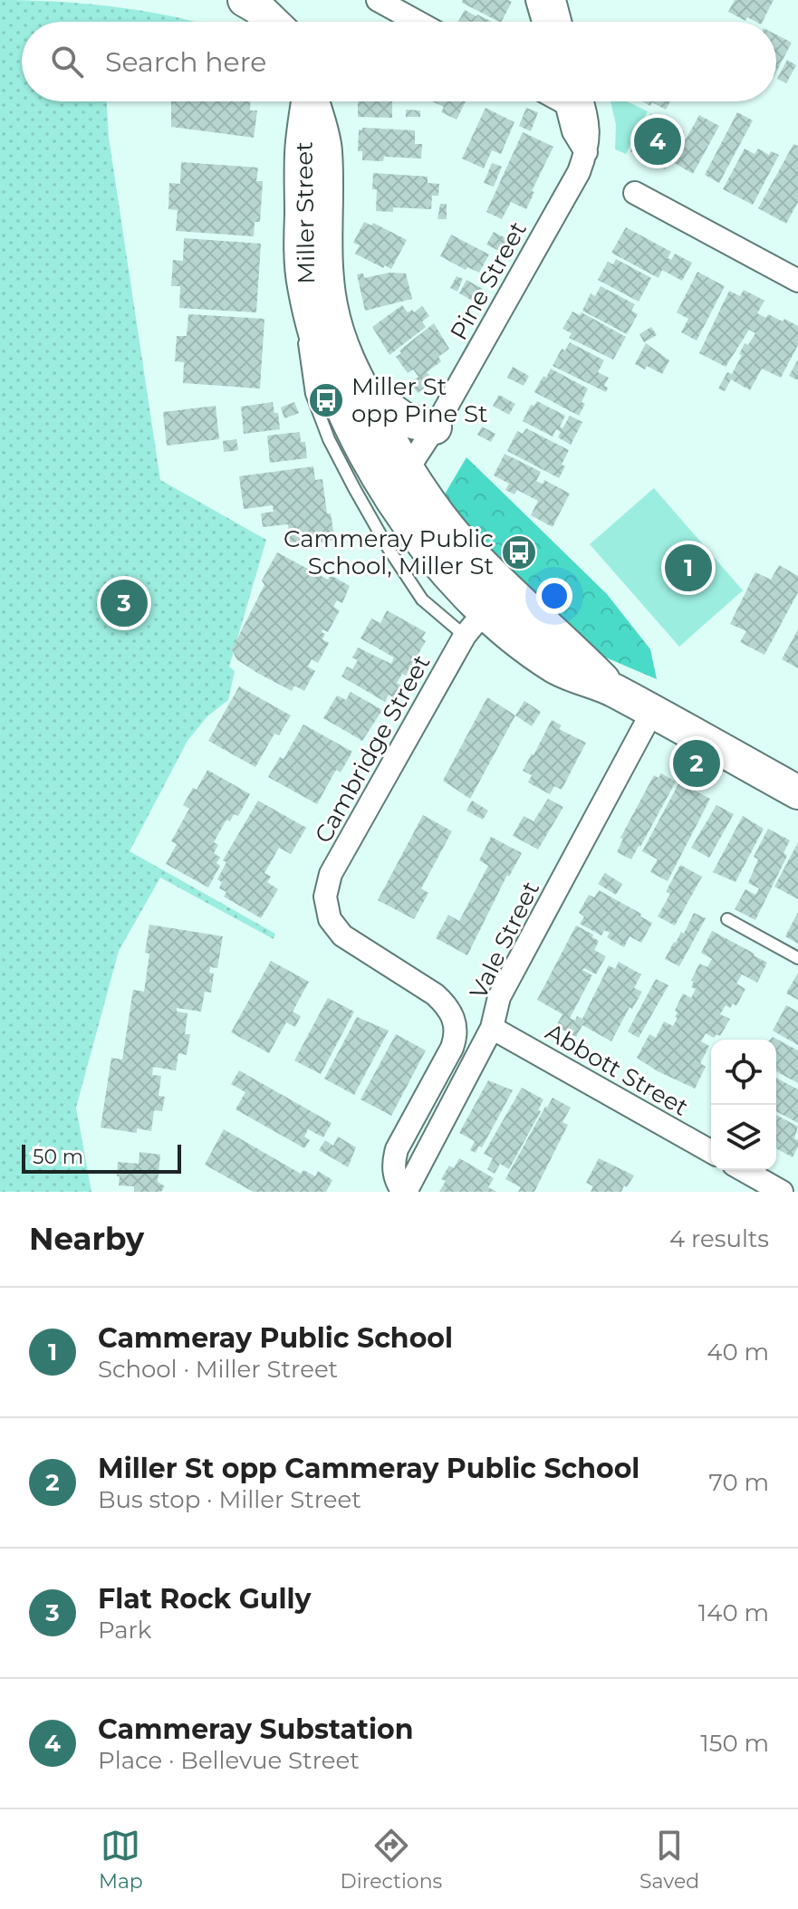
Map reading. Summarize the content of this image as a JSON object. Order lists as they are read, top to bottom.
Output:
{
  "streets": {
    "main road": ["Miller Street"],
    "street": [
      "Pine Street",
      "Cambridge Street",
      "Vale Street",
      "Abbott Street"
    ]
  },
  "crossings": [
    ["Miller Street", "Pine Street"],
    ["Miller Street", "Cambridge Street"],
    ["Miller Street", "Vale Street"],
    ["Cambridge Street", "Vale Street"],
    ["Vale Street", "Abbott Street"]
  ],
  "places": {
    "bus stop": ["Miller St opp Pine St", "Cammeray Public School, Miller St"]
  },
  "scale_bar": "50 m",
  "page": {
    "search": "Search here",
    "pins": [
      "4",
      "1",
      "3",
      "2"
    ],
    "scale": "50 m",
    "heading": ["Nearby", "4 results"],
    "list": [
      {
        "mark": "1",
        "name": "Cammeray Public School",
        "note": "School · Miller Street",
        "value": "40 m"
      },
      {
        "mark": "2",
        "name": "Miller St opp Cammeray Public School",
        "note": "Bus stop · Miller Street",
        "value": "70 m"
      },
      {
        "mark": "3",
        "name": "Flat Rock Gully",
        "note": "Park",
        "value": "140 m"
      },
      {
        "mark": "4",
        "name": "Cammeray Substation",
        "note": "Place · Bellevue Street",
        "value": "150 m"
      }
    ],
    "nav": ["Map", "Directions", "Saved"]
  }
}
